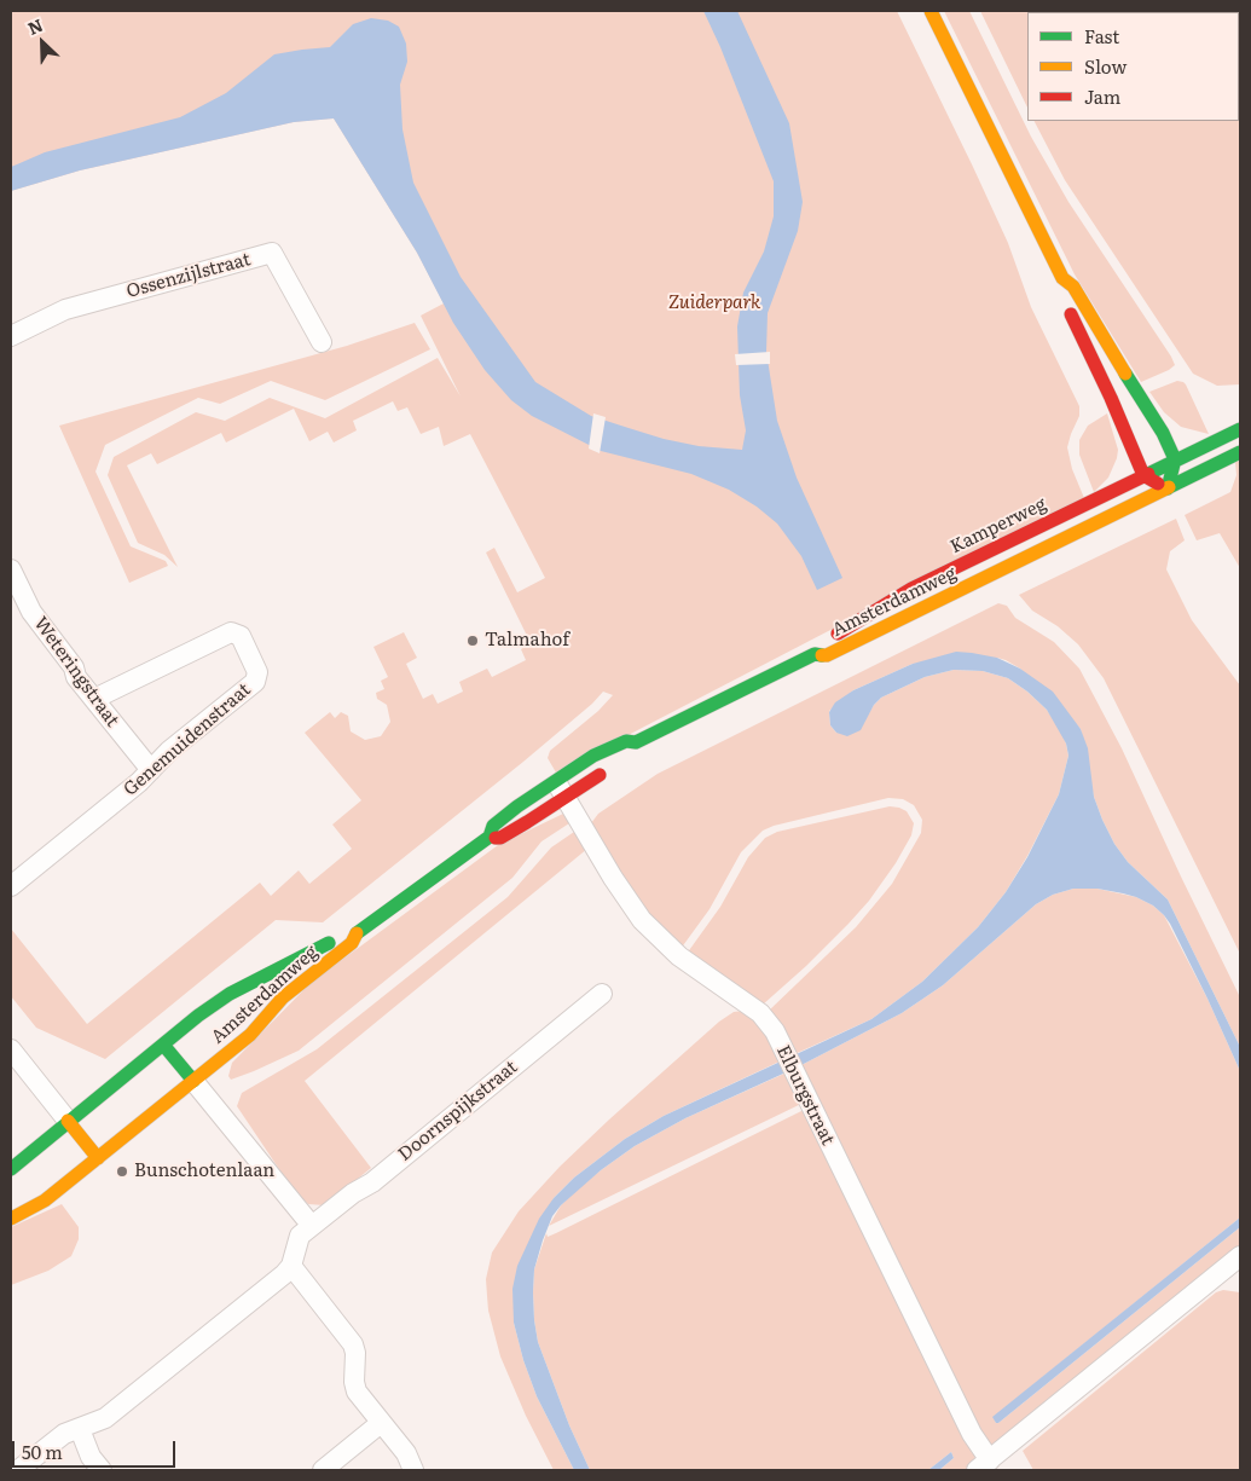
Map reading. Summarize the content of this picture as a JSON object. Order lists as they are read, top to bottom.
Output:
{
  "streets": {
    "main road": ["Kamperweg", "Amsterdamweg"],
    "street": [
      "Ossenzijlstraat",
      "Weteringstraat",
      "Genemuidenstraat",
      "Elburgstraat",
      "Doornspijkstraat"
    ]
  },
  "crossings": [
    ["Kamperweg", "Amsterdamweg"],
    ["Amsterdamweg", "Elburgstraat"],
    ["Weteringstraat", "Genemuidenstraat"]
  ],
  "parks": ["Zuiderpark"],
  "places": ["Talmahof", "Bunschotenlaan"],
  "legend": ["Fast", "Slow", "Jam"],
  "scale_bar": "50 m",
  "north": "top left"
}
